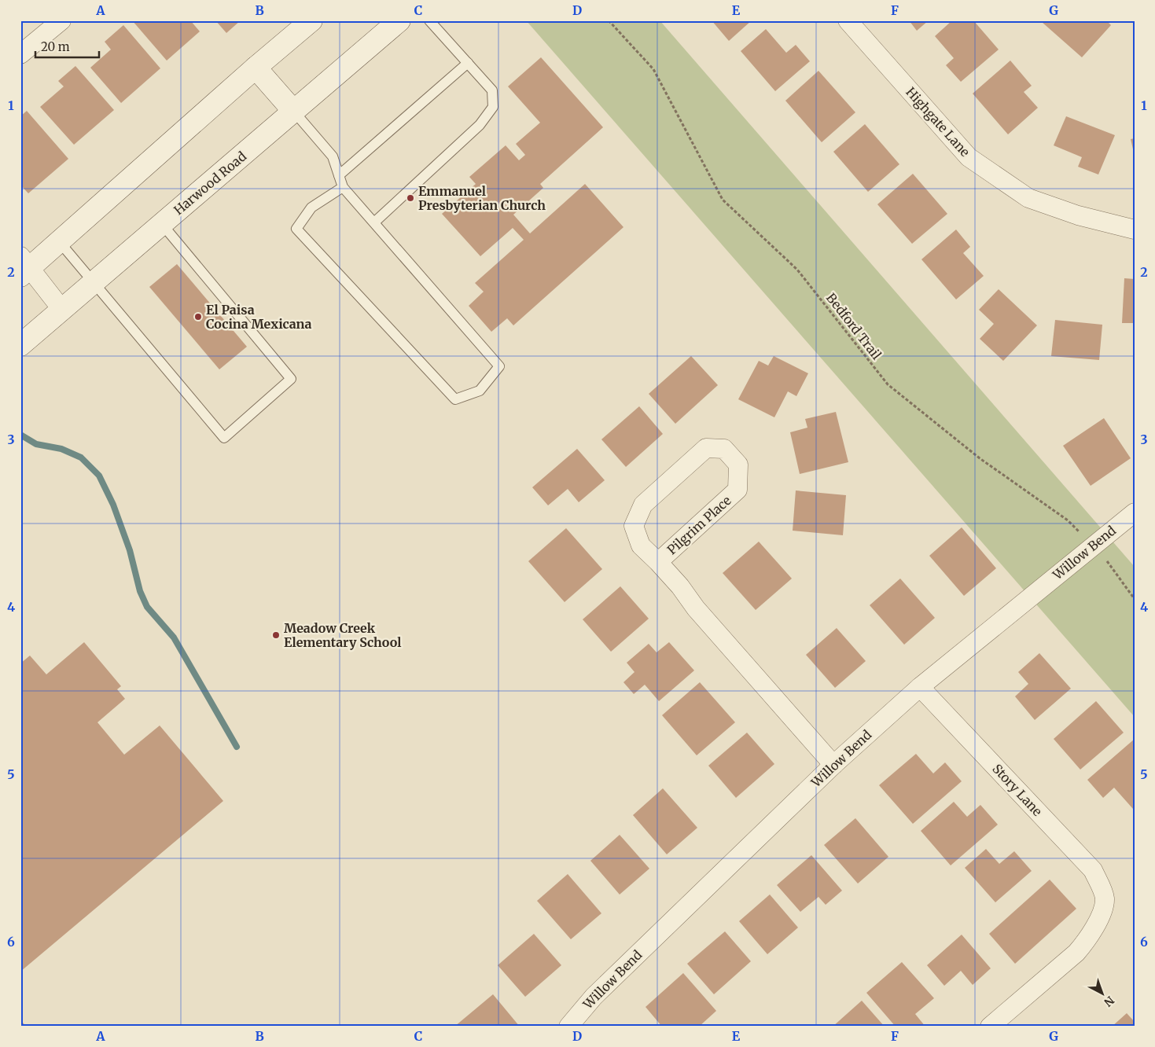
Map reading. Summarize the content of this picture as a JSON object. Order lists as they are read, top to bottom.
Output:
{
  "streets": {
    "main road": ["Harwood Road"],
    "street": [
      "Highgate Lane",
      "Pilgrim Place",
      "Willow Bend",
      "Story Lane"
    ],
    "path": ["Bedford Trail"]
  },
  "crossings": [
    ["Bedford Trail", "Willow Bend"],
    ["Pilgrim Place", "Willow Bend"],
    ["Willow Bend", "Story Lane"]
  ],
  "places": ["Emmanuel Presbyterian Church", "El Paisa Cocina Mexicana", "Meadow Creek Elementary School"],
  "scale_bar": "20 m",
  "north": "bottom right",
  "grid": {
    "columns": [
      "A",
      "B",
      "C",
      "D",
      "E",
      "F",
      "G"
    ],
    "rows": [
      "1",
      "2",
      "3",
      "4",
      "5",
      "6"
    ]
  }
}
